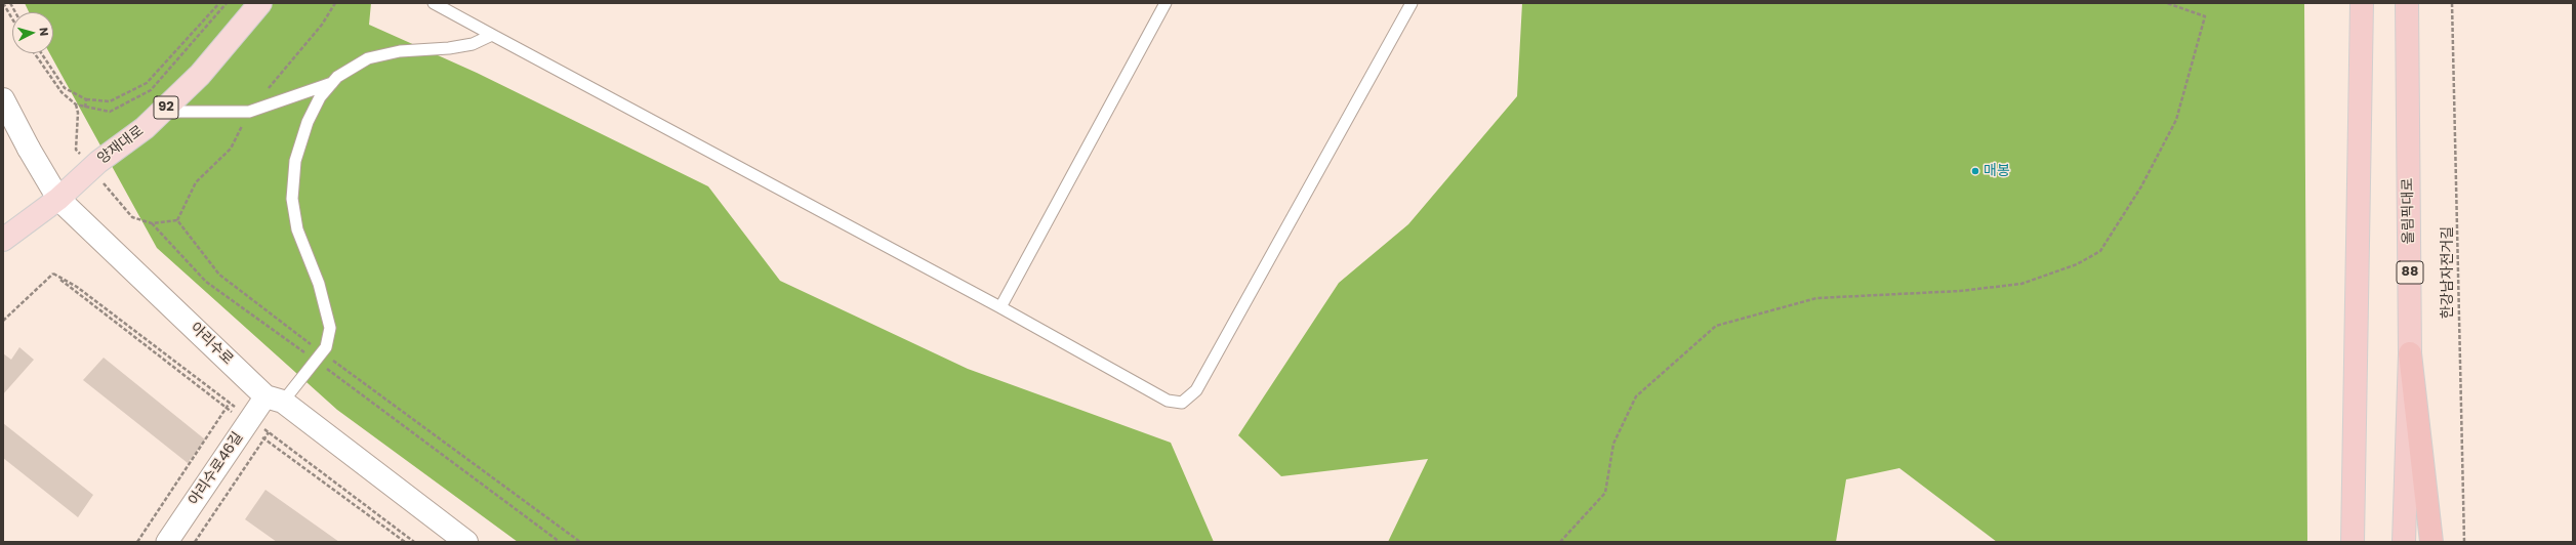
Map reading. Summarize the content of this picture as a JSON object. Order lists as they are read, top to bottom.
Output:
{
  "streets": {
    "highway": ["올림픽대로", "88"],
    "main road": ["92", "양재대로", "아리수로"],
    "street": ["아리수로46길"],
    "path": ["한강남자전거길"]
  },
  "crossings": [
    ["양재대로", "아리수로"],
    ["아리수로", "아리수로46길"]
  ],
  "places": ["매봉"],
  "north": "right"
}
